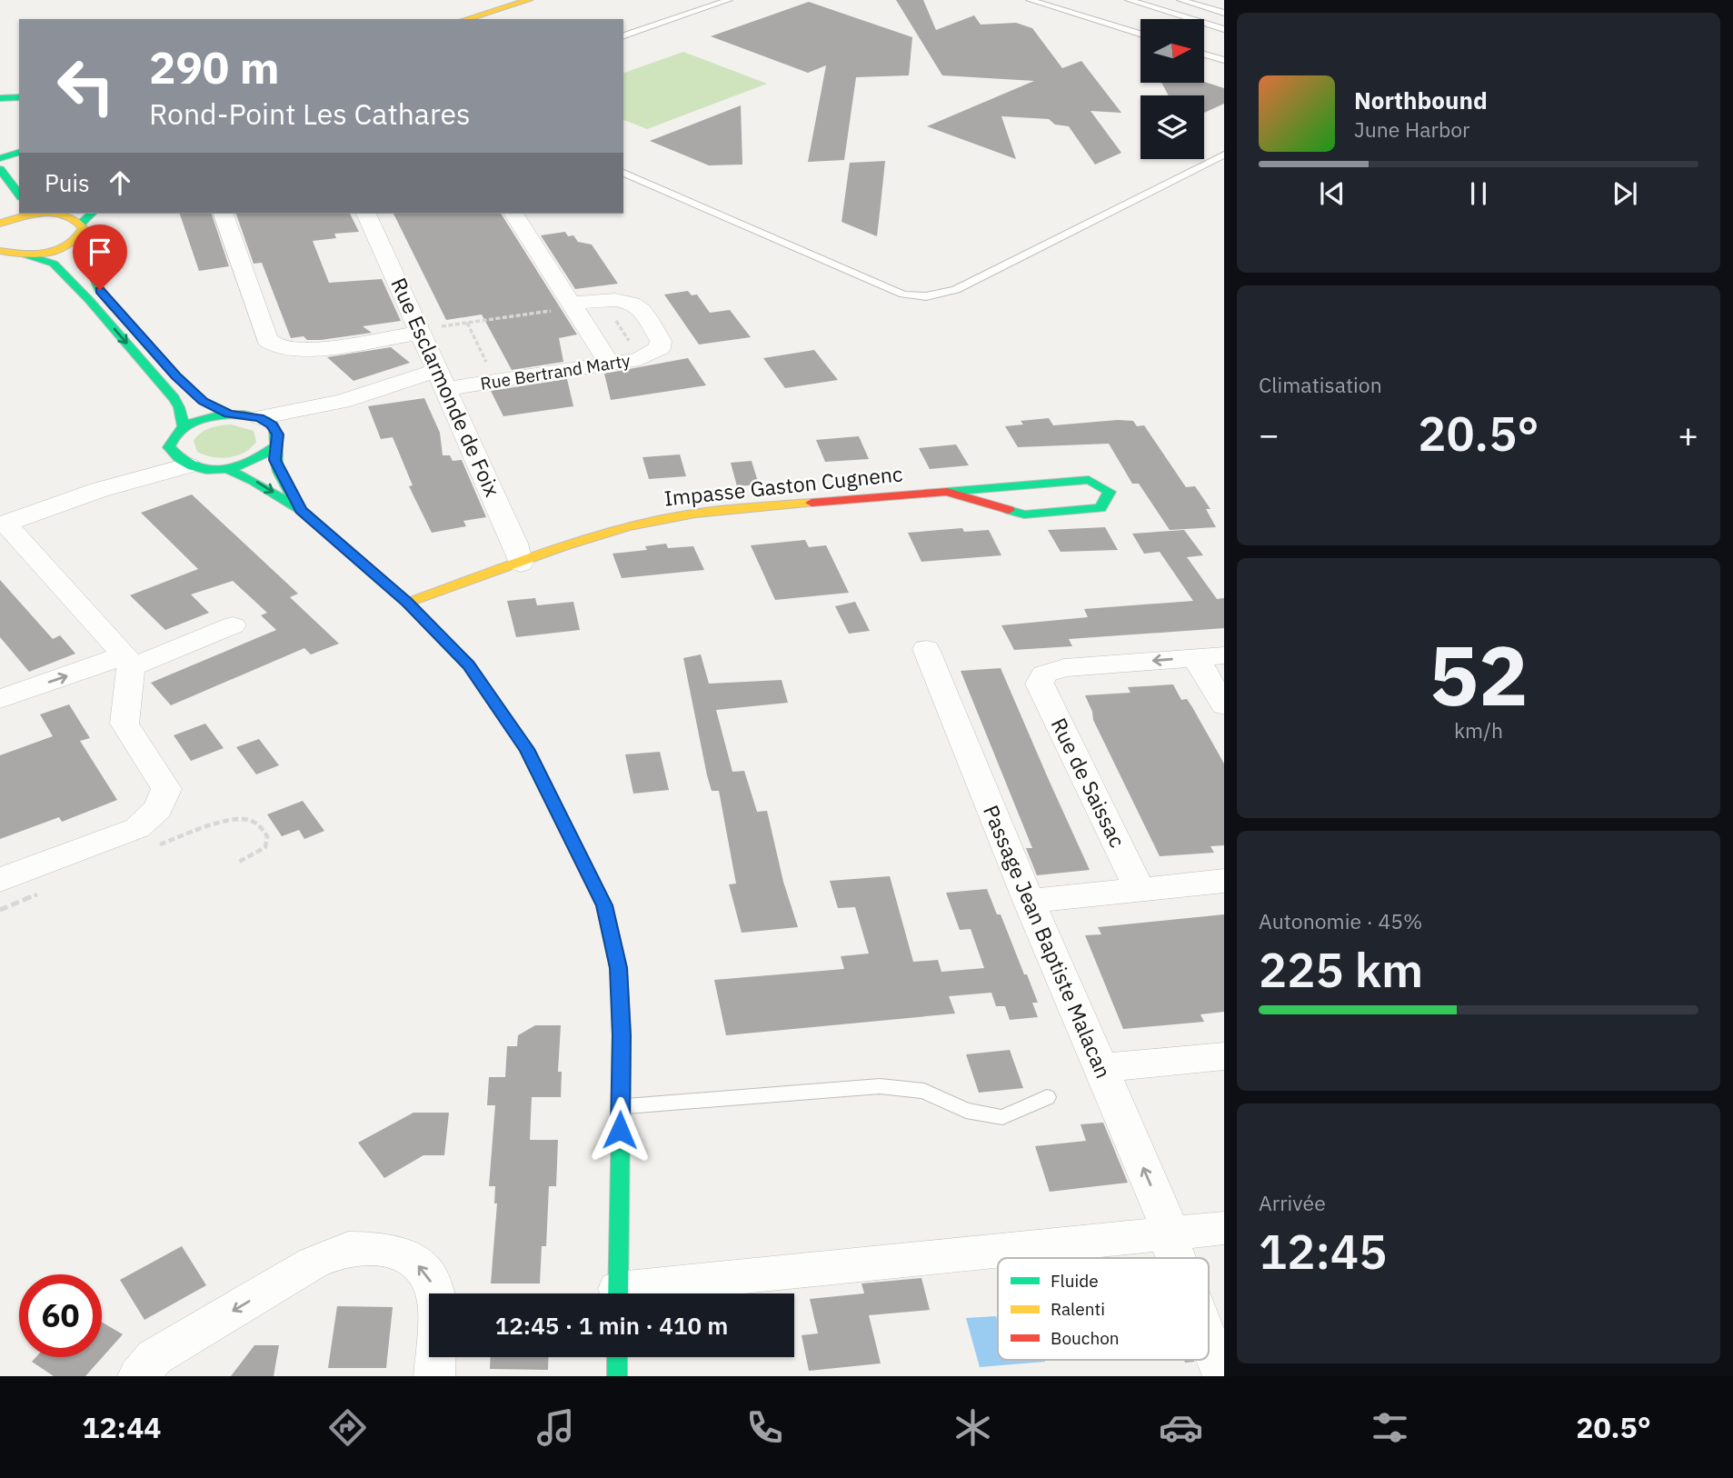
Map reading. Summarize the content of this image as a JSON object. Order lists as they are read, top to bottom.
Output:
{
  "streets": {
    "main road": ["Impasse Gaston Cugnenc"],
    "street": [
      "Rue Bertrand Marty",
      "Rue Esclarmonde de Foix",
      "Rue de Saissac",
      "Passage Jean Baptiste Malacan"
    ]
  },
  "crossings": [
    ["Rue Bertrand Marty", "Rue Esclarmonde de Foix"],
    ["Rue Esclarmonde de Foix", "Impasse Gaston Cugnenc"]
  ],
  "legend": ["Fluide", "Ralenti", "Bouchon"],
  "north": "right",
  "page": {
    "turn": ["290 m", "Rond-Point Les Cathares"],
    "song": ["Northbound", "June Harbor"],
    "then": "Puis",
    "tile": [
      "Climatisation",
      ["52", "km/h"],
      ["Autonomie · 45%", "225 km"],
      ["Arrivée", "12:45"]
    ],
    "heat": ["−", "20.5°", "+"],
    "limit": "60",
    "trip": "12:45 · 1 min · 410 m",
    "tabs": ["12:44", "20.5°"]
  }
}
